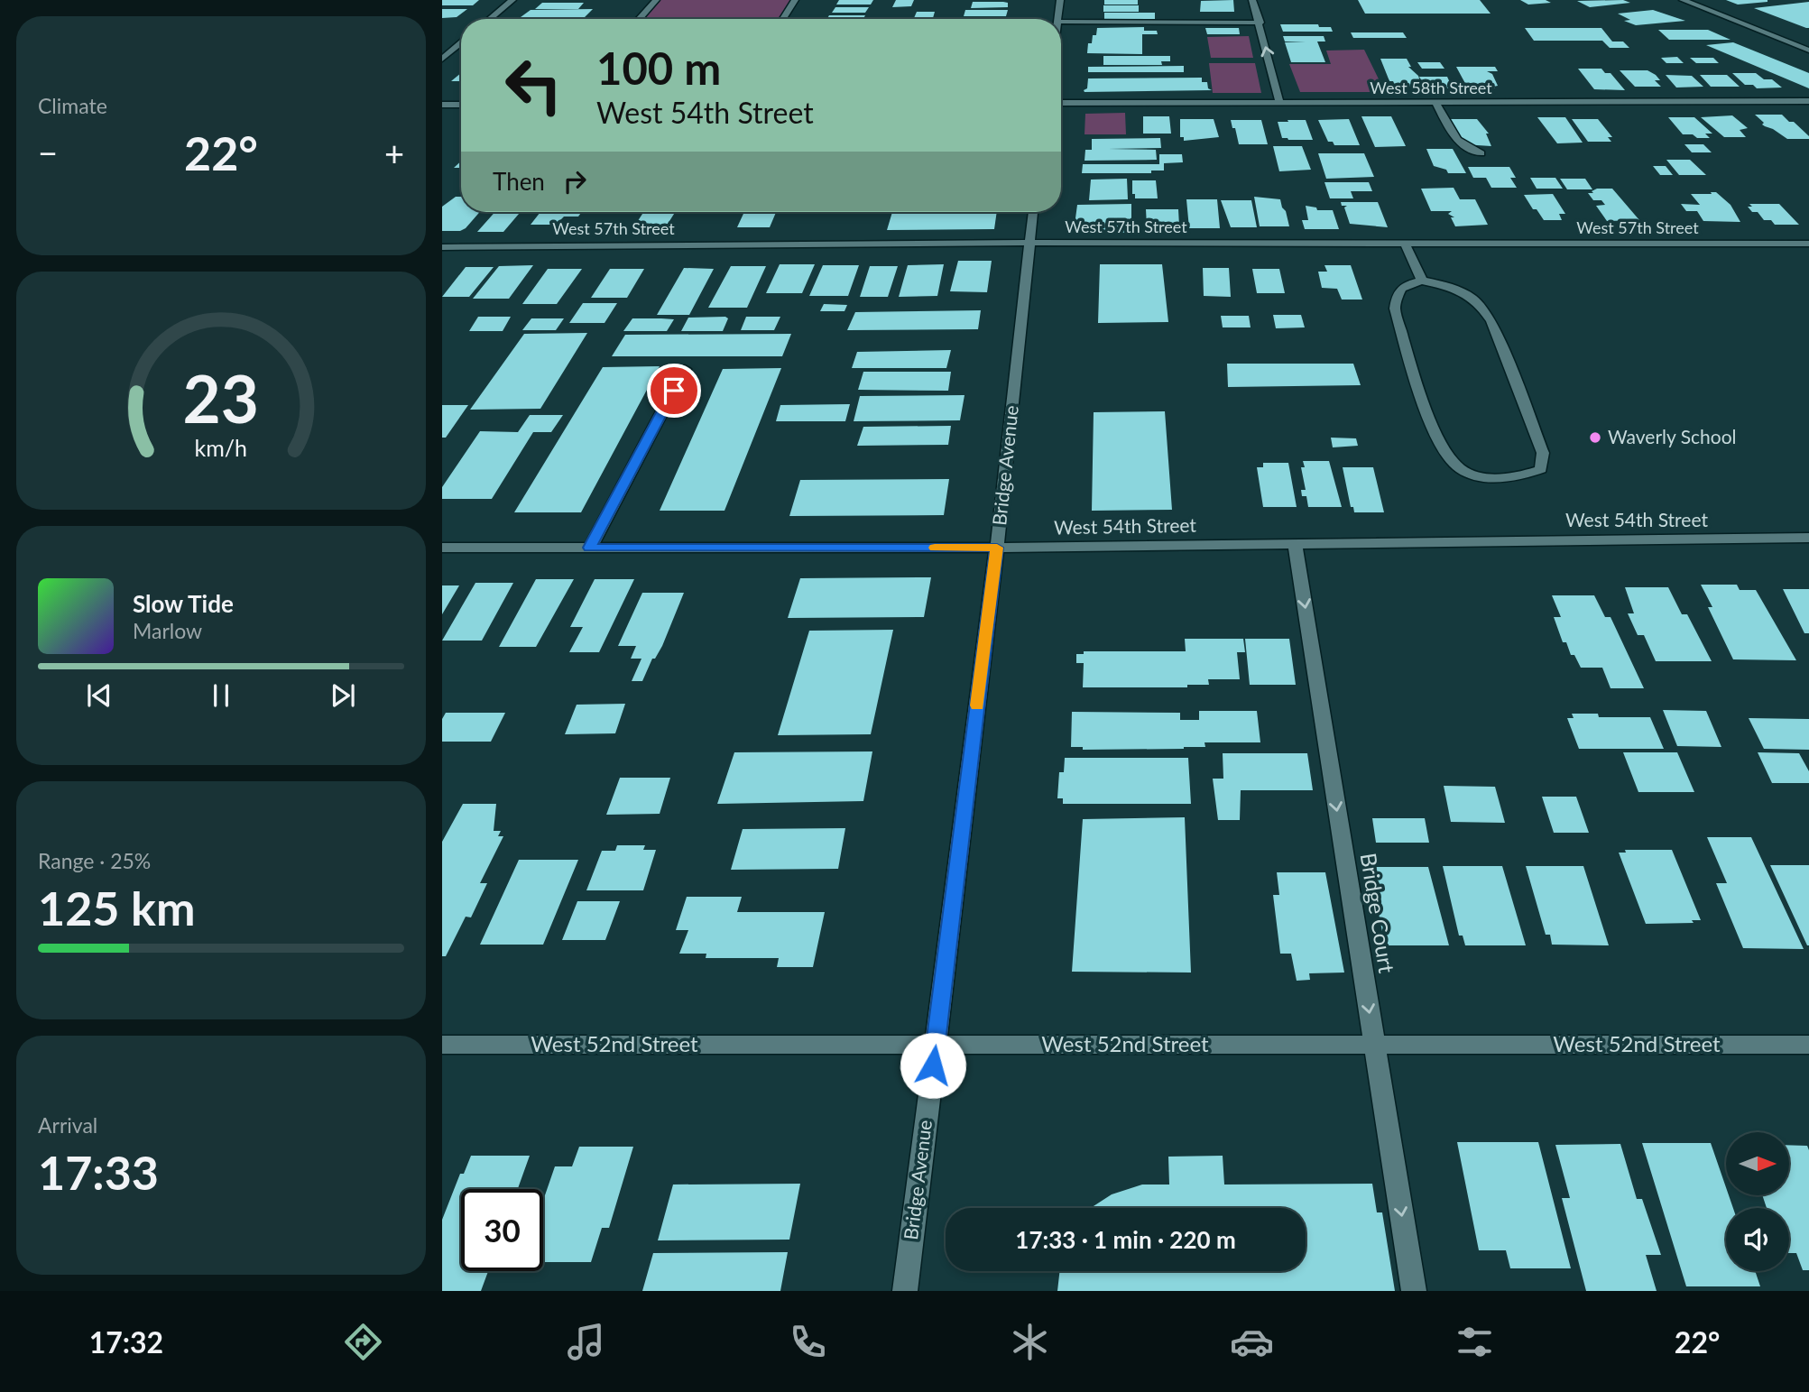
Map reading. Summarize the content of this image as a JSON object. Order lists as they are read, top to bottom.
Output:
{
  "streets": {
    "street": [
      "West 58th Street",
      "West 57th Street",
      "Bridge Avenue",
      "West 54th Street",
      "Bridge Court",
      "West 52nd Street"
    ]
  },
  "crossings": [
    ["West 57th Street", "Bridge Avenue"],
    ["Bridge Avenue", "West 54th Street"],
    ["Bridge Avenue", "West 52nd Street"],
    ["West 54th Street", "Bridge Court"],
    ["Bridge Court", "West 52nd Street"]
  ],
  "one_way": ["Bridge Court"],
  "places": ["Waverly School"],
  "north": "right",
  "page": {
    "tile": [
      "Climate",
      ["Range · 25%", "125 km"],
      ["Arrival", "17:33"]
    ],
    "turn": ["100 m", "West 54th Street"],
    "heat": ["−", "22°", "+"],
    "then": "Then",
    "song": ["Slow Tide", "Marlow"],
    "limit": "30",
    "trip": "17:33 · 1 min · 220 m",
    "tabs": ["17:32", "22°"],
    "gauge": ["23", "km/h"]
  }
}
